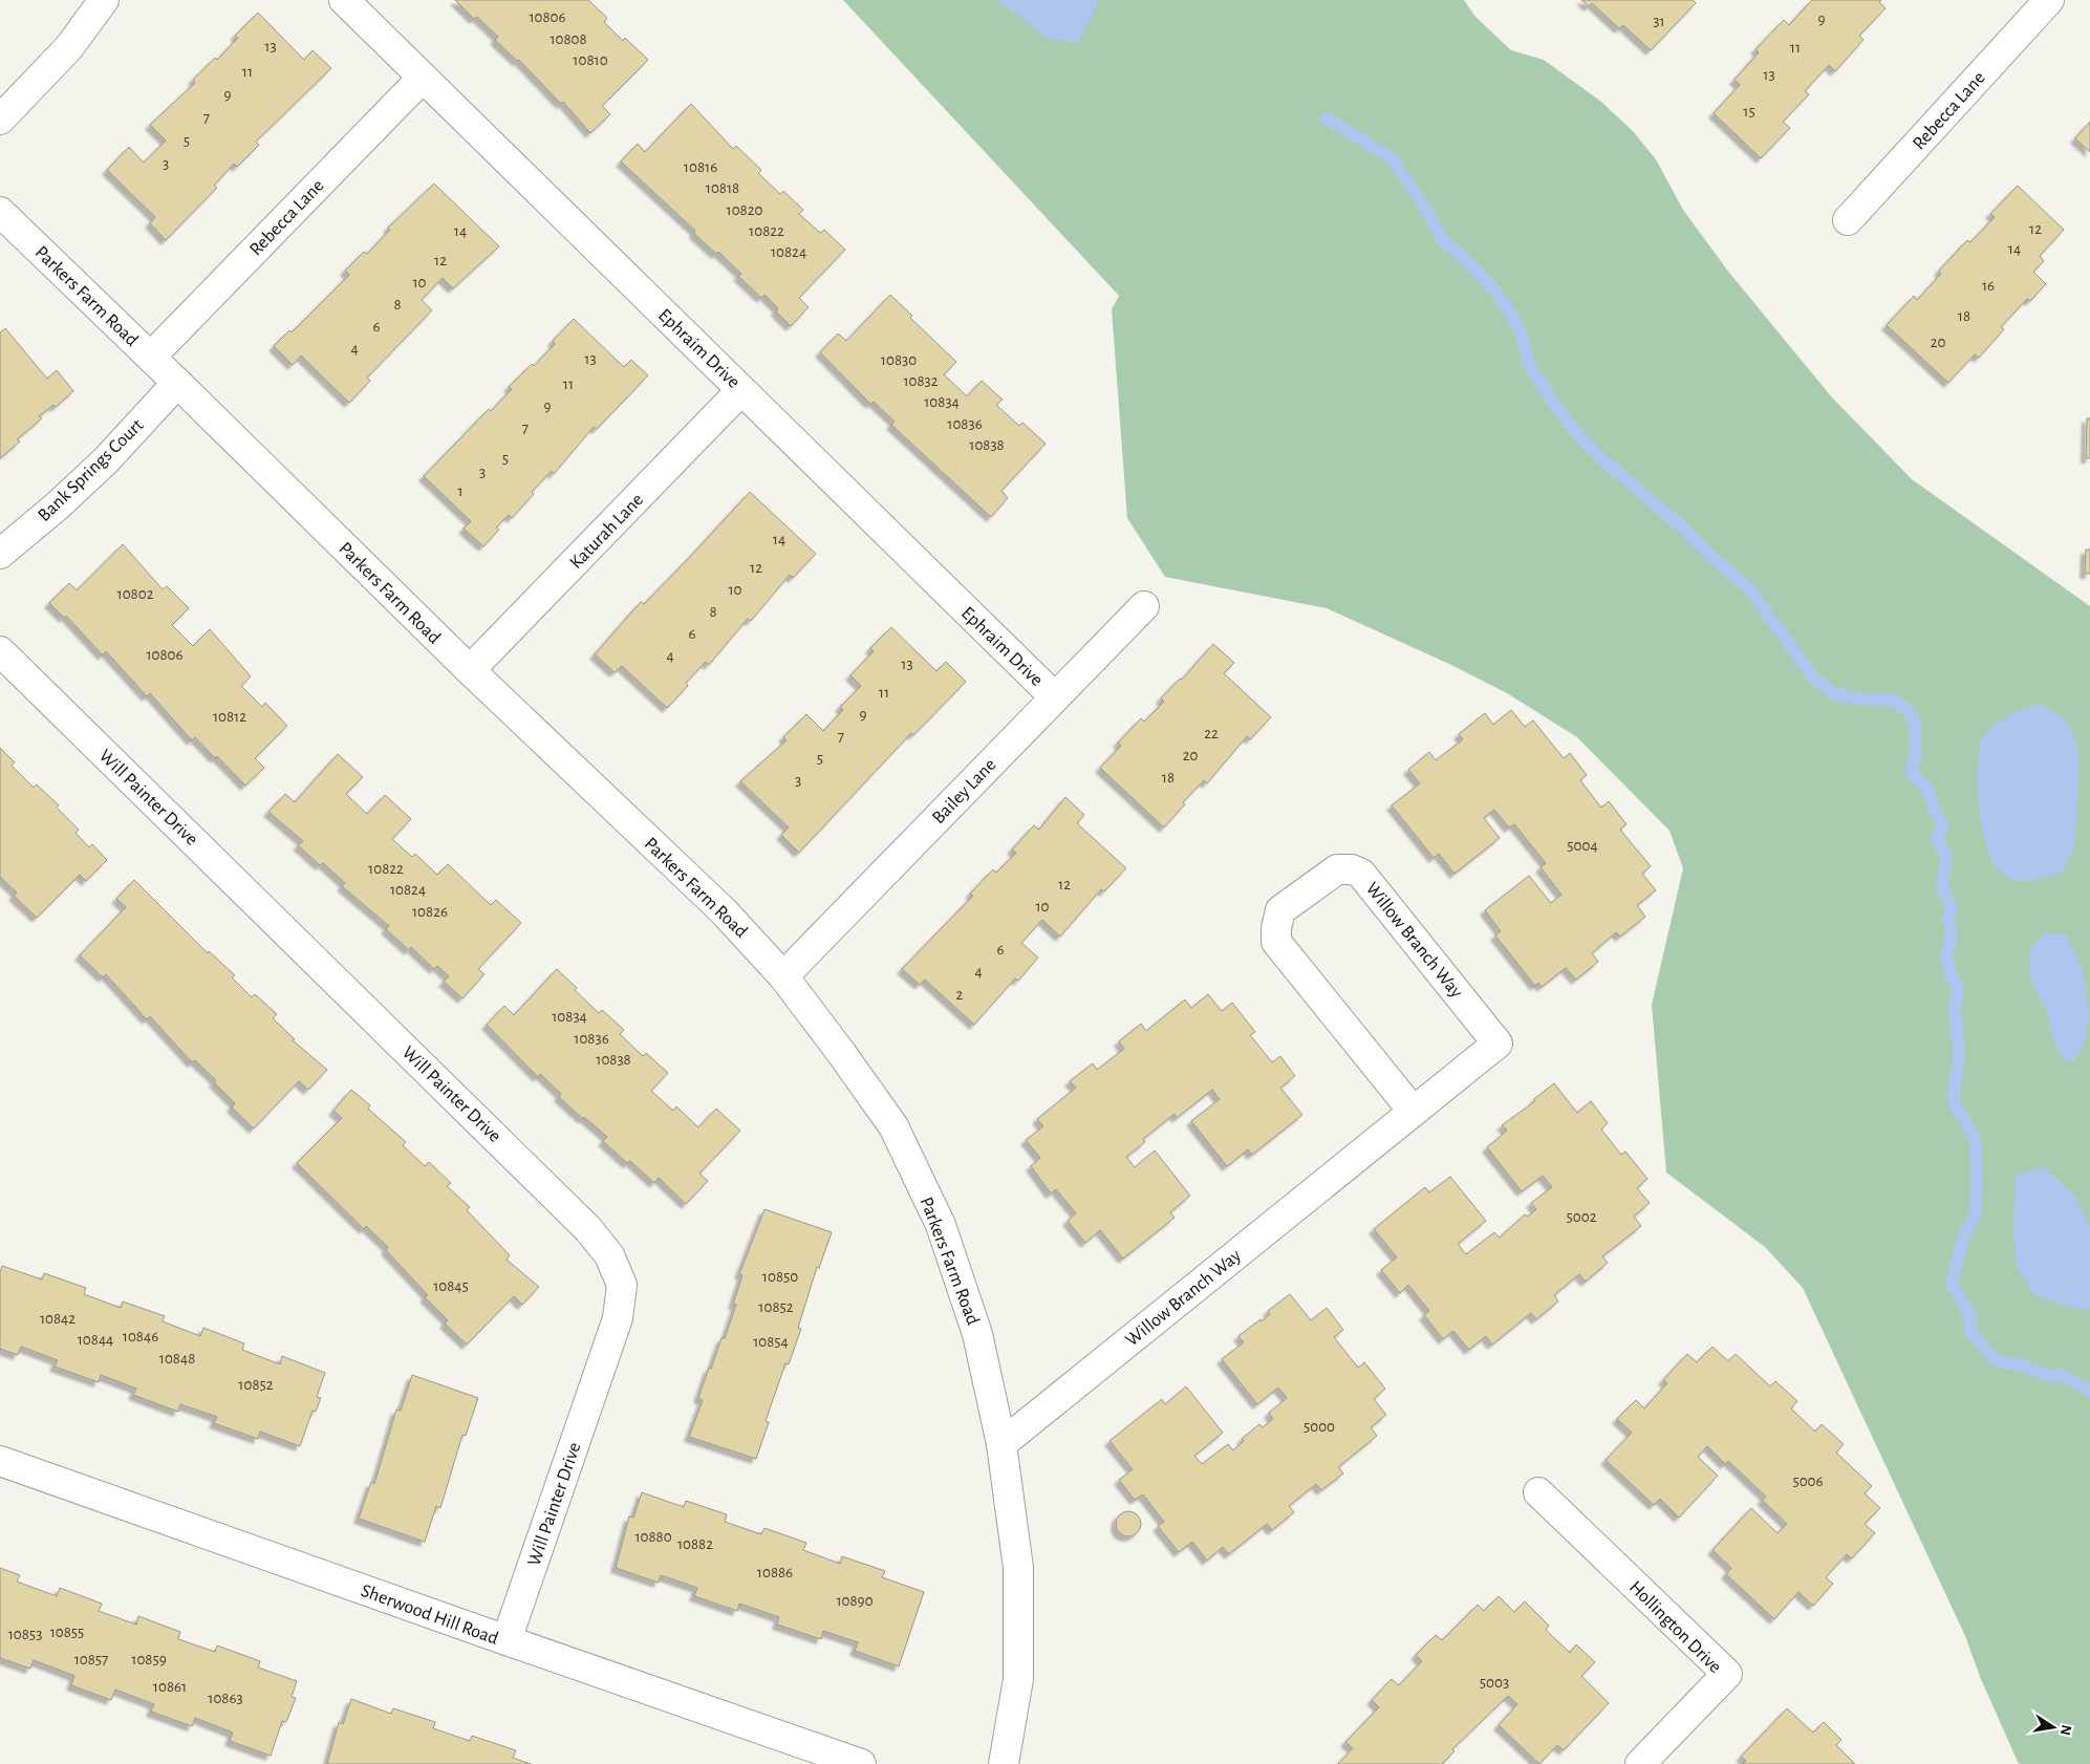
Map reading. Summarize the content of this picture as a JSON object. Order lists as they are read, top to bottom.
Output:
{
  "streets": {
    "street": [
      "Rebecca Lane",
      "Parkers Farm Road",
      "Ephraim Drive",
      "Bank Springs Court",
      "Katurah Lane",
      "Bailey Lane",
      "Will Painter Drive",
      "Willow Branch Way",
      "Sherwood Hill Road",
      "Hollington Drive"
    ]
  },
  "crossings": [
    ["Rebecca Lane", "Parkers Farm Road"],
    ["Rebecca Lane", "Ephraim Drive"],
    ["Parkers Farm Road", "Bank Springs Court"],
    ["Parkers Farm Road", "Katurah Lane"],
    ["Parkers Farm Road", "Bailey Lane"],
    ["Parkers Farm Road", "Willow Branch Way"],
    ["Ephraim Drive", "Katurah Lane"],
    ["Ephraim Drive", "Bailey Lane"],
    ["Will Painter Drive", "Sherwood Hill Road"]
  ],
  "house_numbers": [
    "10806",
    "9",
    "31",
    "10808",
    "13",
    "11",
    "10810",
    "11",
    "13",
    "9",
    "15",
    "7",
    "5",
    "3",
    "10816",
    "10818",
    "10820",
    "12",
    "14",
    "10822",
    "14",
    "10824",
    "12",
    "10",
    "16",
    "8",
    "18",
    "6",
    "20",
    "4",
    "13",
    "10830",
    "10832",
    "11",
    "10834",
    "9",
    "10836",
    "7",
    "10838",
    "5",
    "3",
    "1",
    "14",
    "12",
    "10",
    "10802",
    "8",
    "6",
    "10806",
    "4",
    "13",
    "11",
    "9",
    "10812",
    "22",
    "7",
    "20",
    "5",
    "18",
    "3",
    "5004",
    "10822",
    "12",
    "10824",
    "10",
    "10826",
    "6",
    "4",
    "2",
    "10834",
    "10836",
    "10838",
    "5002",
    "10850",
    "10845",
    "10852",
    "10842",
    "10846",
    "10844",
    "10854",
    "10848",
    "10852",
    "5000",
    "5006",
    "10880",
    "10882",
    "10886",
    "10890",
    "10855",
    "10853",
    "10857",
    "10859",
    "5003",
    "10861",
    "10863"
  ],
  "north": "right"
}
